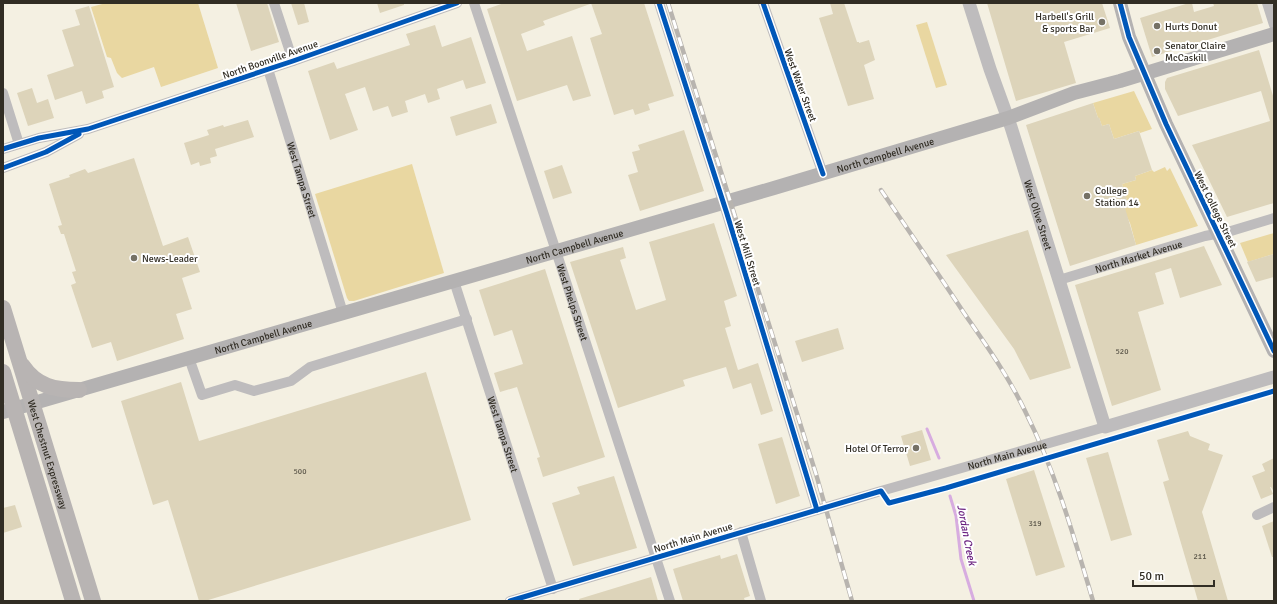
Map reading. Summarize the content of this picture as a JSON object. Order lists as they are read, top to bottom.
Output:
{
  "streets": {
    "main road": ["North Campbell Avenue", "West College Street", "West Chestnut Expressway"],
    "street": [
      "North Boonville Avenue",
      "West Water Street",
      "West Tampa Street",
      "West Olive Street",
      "West Mill Street",
      "North Market Avenue",
      "West Phelps Street",
      "North Main Avenue"
    ]
  },
  "crossings": [
    ["North Boonville Avenue", "West Tampa Street"],
    ["West Water Street", "North Campbell Avenue"],
    ["North Campbell Avenue", "West Tampa Street"],
    ["North Campbell Avenue", "West College Street"],
    ["North Campbell Avenue", "West Olive Street"],
    ["North Campbell Avenue", "West Mill Street"],
    ["North Campbell Avenue", "West Phelps Street"],
    ["North Campbell Avenue", "West Chestnut Expressway"],
    ["West Tampa Street", "North Main Avenue"],
    ["West College Street", "North Market Avenue"],
    ["West Olive Street", "North Market Avenue"],
    ["West Olive Street", "North Main Avenue"],
    ["West Mill Street", "North Main Avenue"],
    ["West Phelps Street", "North Main Avenue"]
  ],
  "water": ["Jordan Creek"],
  "places": [
    "Harbell's Grill & sports Bar",
    "Hurts Donut",
    "Senator Claire McCaskill",
    "College Station 14",
    "News-Leader",
    "Hotel Of Terror"
  ],
  "house_numbers": [
    "520",
    "500",
    "319",
    "211"
  ],
  "scale_bar": "50 m"
}
